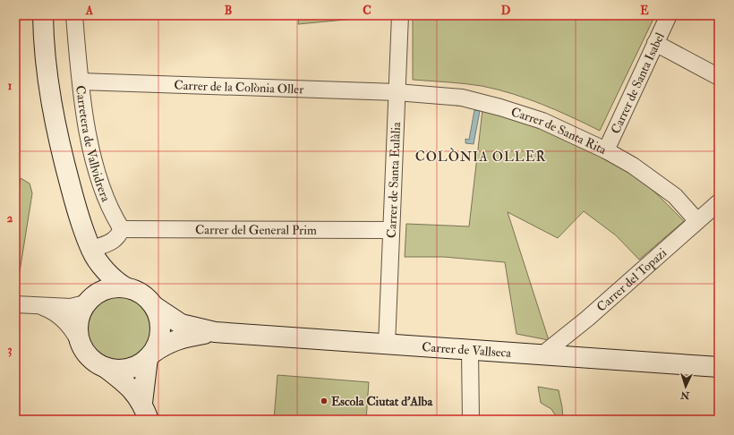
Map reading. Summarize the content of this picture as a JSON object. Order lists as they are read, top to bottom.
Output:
{
  "streets": {
    "main road": ["Carrer de Vallseca"],
    "street": [
      "Carrer de Santa Isabel",
      "Carrer de la Colònia Oller",
      "Carrer de Santa Rita",
      "Carretera de Vallvidrera",
      "Carrer de Santa Eulàlia",
      "Carrer del General Prim",
      "Carrer del Topazi"
    ]
  },
  "crossings": [
    ["Carrer de Santa Isabel", "Carrer de Santa Rita"],
    ["Carrer de la Colònia Oller", "Carrer de Santa Rita"],
    ["Carrer de la Colònia Oller", "Carretera de Vallvidrera"],
    ["Carrer de la Colònia Oller", "Carrer de Santa Eulàlia"],
    ["Carrer de Santa Rita", "Carrer de Santa Eulàlia"],
    ["Carrer de Santa Rita", "Carrer del Topazi"],
    ["Carretera de Vallvidrera", "Carrer del General Prim"],
    ["Carrer de Santa Eulàlia", "Carrer del General Prim"],
    ["Carrer de Santa Eulàlia", "Carrer de Vallseca"],
    ["Carrer del Topazi", "Carrer de Vallseca"]
  ],
  "districts": ["COLÒNIA OLLER"],
  "places": ["Escola Ciutat d'Alba"],
  "north": "bottom",
  "grid": {
    "columns": [
      "A",
      "B",
      "C",
      "D",
      "E"
    ],
    "rows": ["1", "2", "3"]
  }
}
